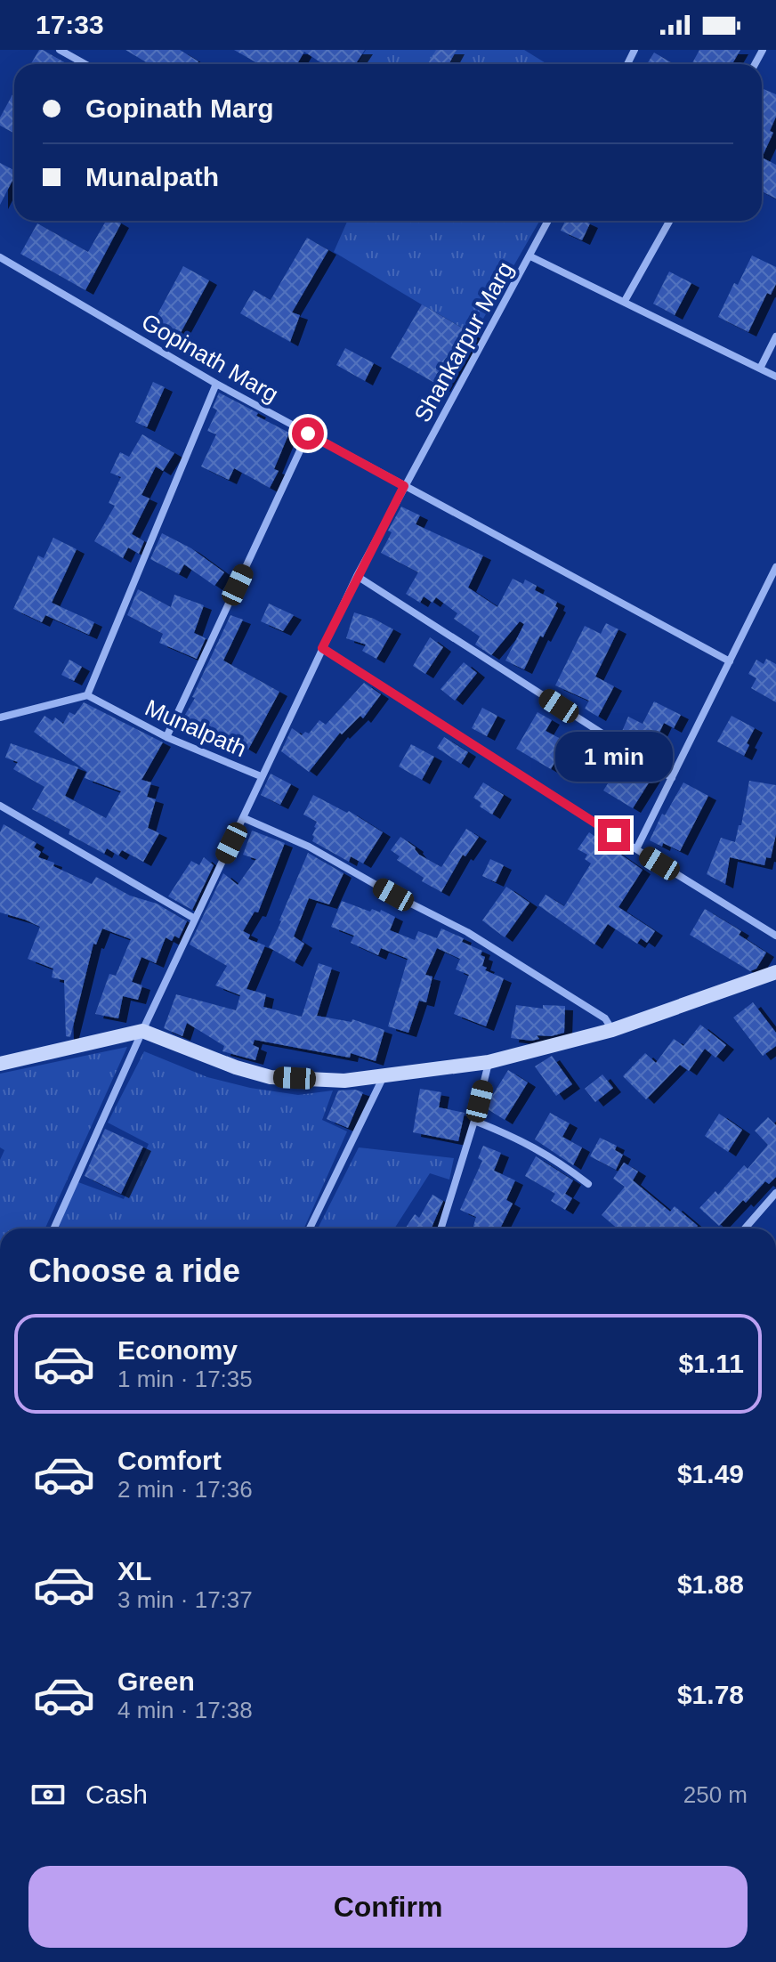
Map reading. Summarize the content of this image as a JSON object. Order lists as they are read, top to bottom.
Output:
{
  "streets": {
    "street": ["Shankarpur Marg", "Gopinath Marg", "Munalpath"]
  },
  "crossings": [
    ["Shankarpur Marg", "Gopinath Marg"],
    ["Shankarpur Marg", "Munalpath"]
  ],
  "page": {
    "status": "17:33",
    "banner": ["Gopinath Marg", "Munalpath"],
    "bubble": "1 min",
    "heading": "Choose a ride",
    "list": [
      {
        "name": "Economy",
        "note": "1 min · 17:35",
        "value": "$1.11"
      },
      {
        "name": "Comfort",
        "note": "2 min · 17:36",
        "value": "$1.49"
      },
      {
        "name": "XL",
        "note": "3 min · 17:37",
        "value": "$1.88"
      },
      {
        "name": "Green",
        "note": "4 min · 17:38",
        "value": "$1.78"
      }
    ],
    "pay": ["Cash", "250 m"],
    "buttons": "Confirm"
  }
}
